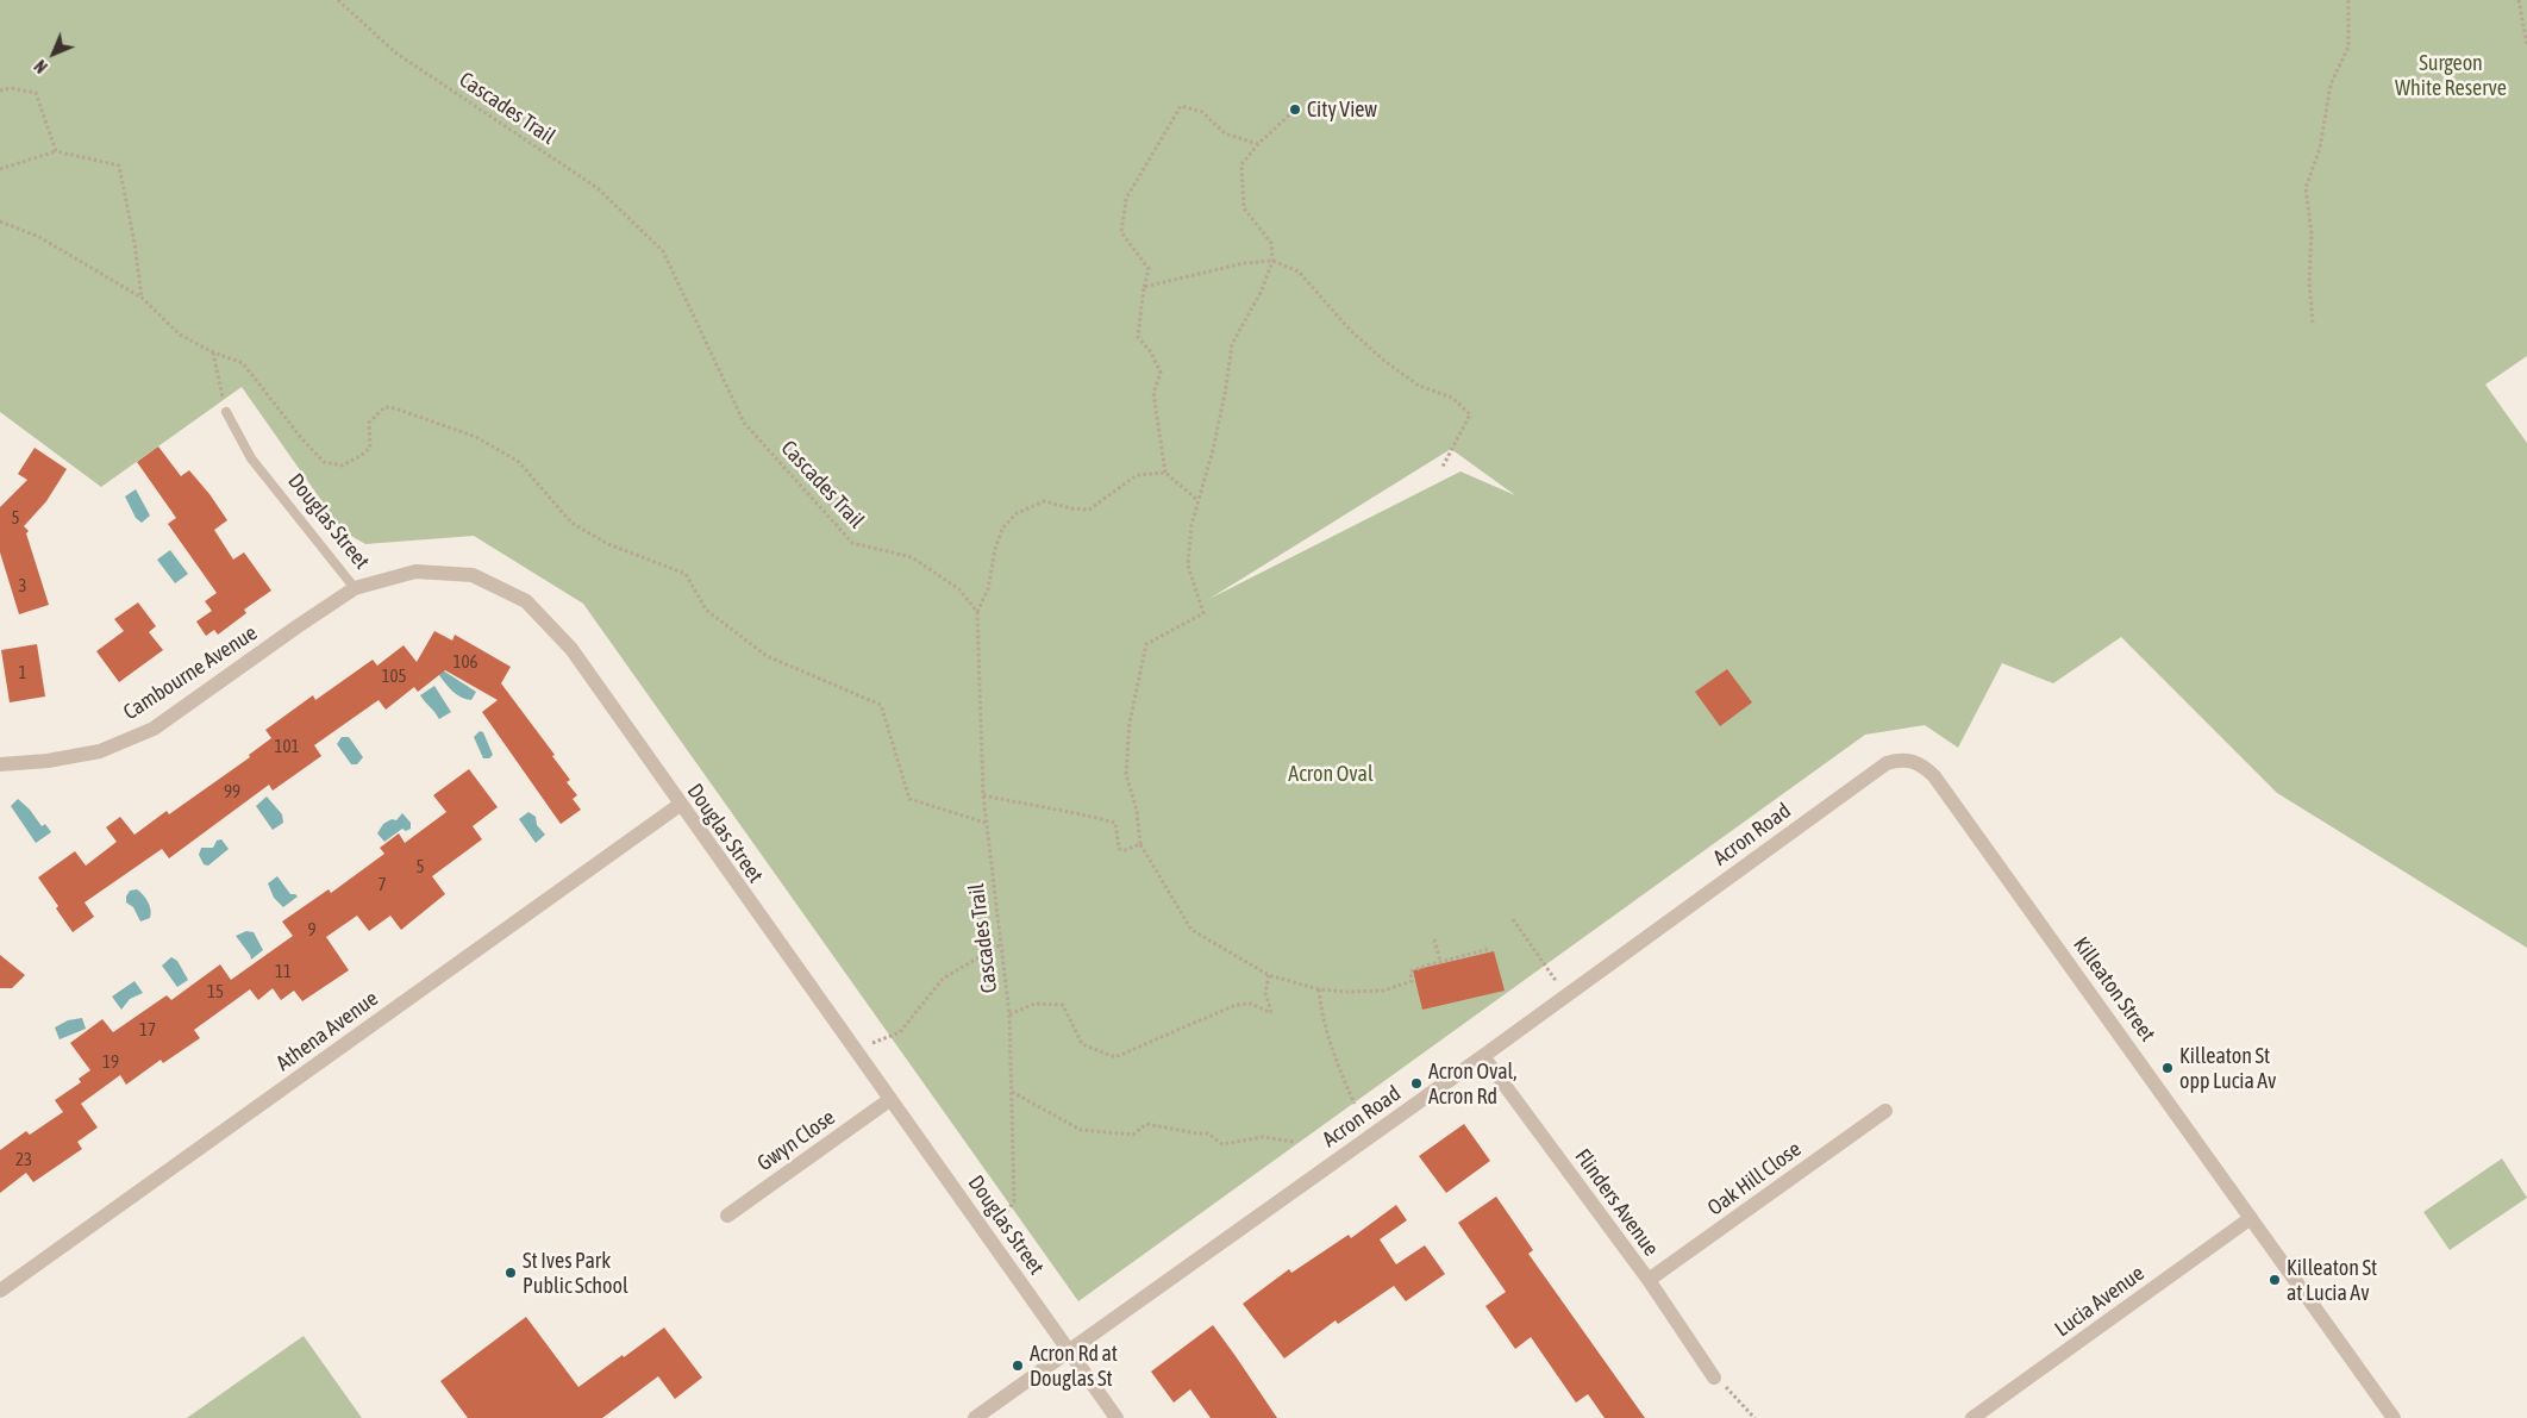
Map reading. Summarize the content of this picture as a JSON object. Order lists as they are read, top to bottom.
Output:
{
  "streets": {
    "street": [
      "Douglas Street",
      "Cambourne Avenue",
      "Acron Road",
      "Killeaton Street",
      "Athena Avenue",
      "Gwyn Close",
      "Oak Hill Close",
      "Flinders Avenue",
      "Lucia Avenue"
    ],
    "path": ["Cascades Trail"]
  },
  "crossings": [
    ["Cascades Trail", "Douglas Street"],
    ["Douglas Street", "Cambourne Avenue"],
    ["Douglas Street", "Acron Road"],
    ["Douglas Street", "Athena Avenue"],
    ["Douglas Street", "Gwyn Close"],
    ["Acron Road", "Killeaton Street"],
    ["Acron Road", "Flinders Avenue"],
    ["Killeaton Street", "Lucia Avenue"],
    ["Oak Hill Close", "Flinders Avenue"]
  ],
  "parks": ["Surgeon White Reserve", "Acron Oval"],
  "places": [
    "City View",
    "Killeaton St opp Lucia Av",
    "Acron Oval, Acron Rd",
    "St Ives Park Public School",
    "Killeaton St at Lucia Av",
    "Acron Rd at Douglas St"
  ],
  "house_numbers": [
    "5",
    "3",
    "106",
    "1",
    "105",
    "101",
    "99",
    "5",
    "7",
    "9",
    "11",
    "15",
    "17",
    "19",
    "23"
  ],
  "north": "bottom left"
}
